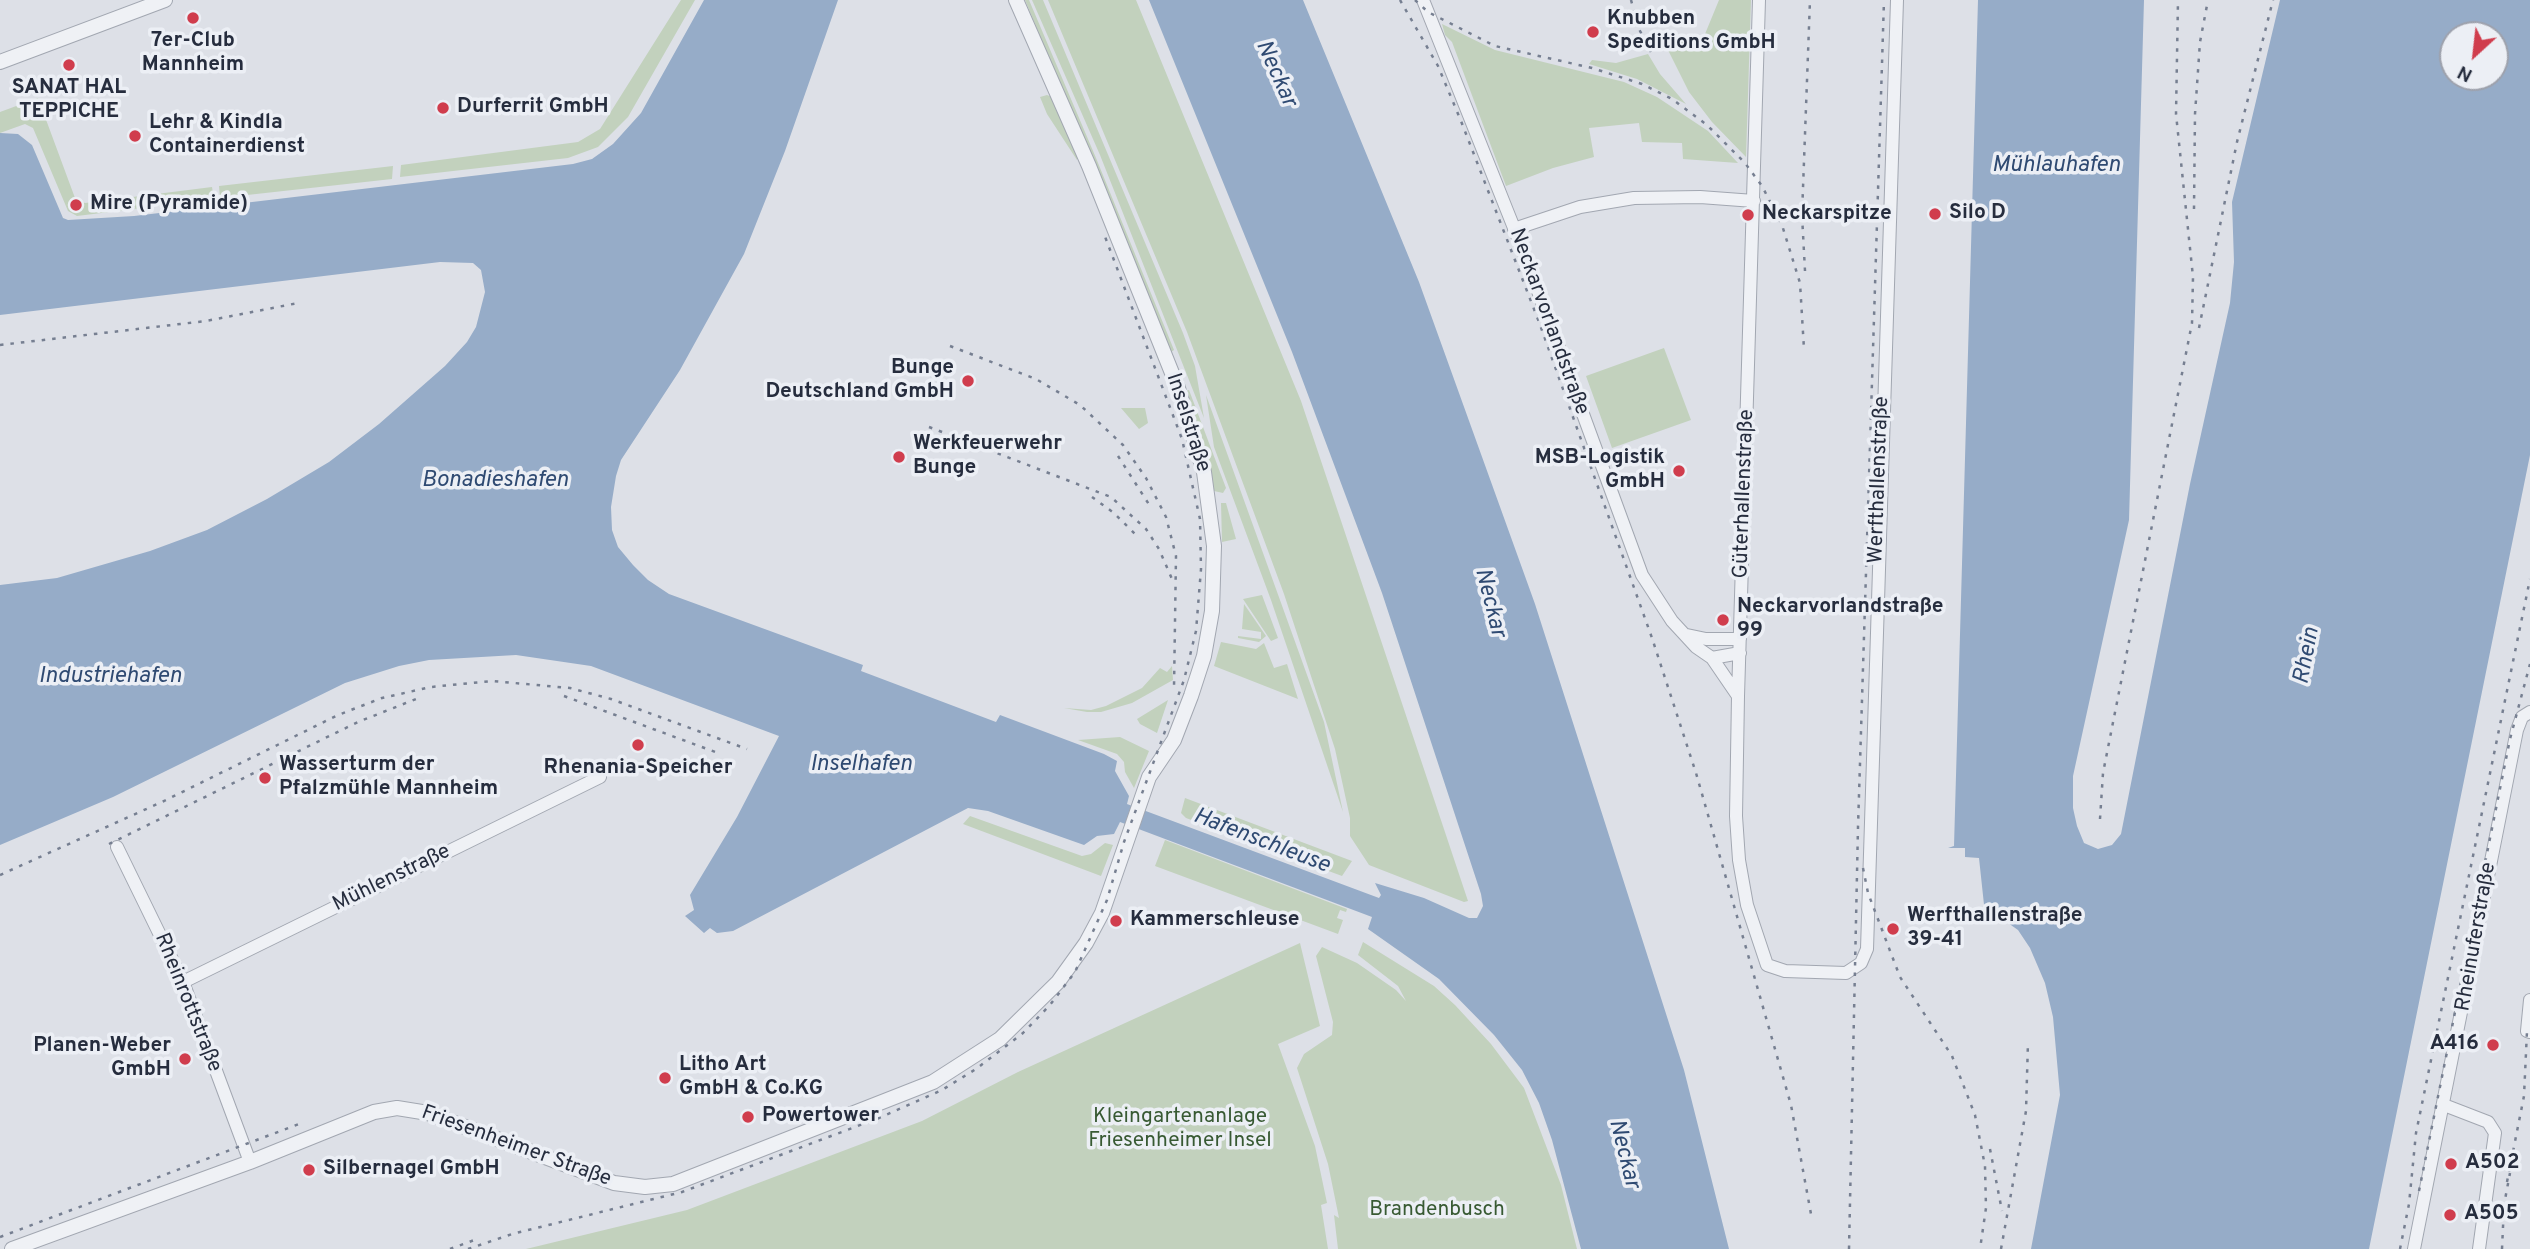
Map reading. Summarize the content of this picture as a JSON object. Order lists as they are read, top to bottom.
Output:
{
  "streets": {
    "street": [
      "Neckarvorlandstraße",
      "Inselstraße",
      "Werfthallenstraße",
      "Güterhallenstraße",
      "Mühlenstraße",
      "Rheinuferstraße",
      "Rheinrottstraße",
      "Friesenheimer Straße"
    ]
  },
  "crossings": [
    ["Neckarvorlandstraße", "Güterhallenstraße"],
    ["Inselstraße", "Friesenheimer Straße"],
    ["Werfthallenstraße", "Güterhallenstraße"],
    ["Mühlenstraße", "Rheinrottstraße"],
    ["Rheinrottstraße", "Friesenheimer Straße"]
  ],
  "water": [
    "Neckar",
    "Mühlauhafen",
    "Bonadieshafen",
    "Rhein",
    "Industriehafen",
    "Inselhafen",
    "Hafenschleuse"
  ],
  "parks": ["Kleingartenanlage Friesenheimer Insel", "Brandenbusch"],
  "places": [
    "7er-Club Mannheim",
    "Knubben Speditions GmbH",
    "SANAT HAL TEPPICHE",
    "Durferrit GmbH",
    "Lehr & Kindla Containerdienst",
    "Mire (Pyramide)",
    "Silo D",
    "Neckarspitze",
    "Bunge Deutschland GmbH",
    "Werkfeuerwehr Bunge",
    "MSB-Logistik GmbH",
    "Neckarvorlandstraße 99",
    "Rhenania-Speicher",
    "Wasserturm der Pfalzmühle Mannheim",
    "Kammerschleuse",
    "Werfthallenstraße 39-41",
    "A416",
    "Planen-Weber GmbH",
    "Litho Art GmbH & Co.KG",
    "Powertower",
    "A502",
    "Silbernagel GmbH",
    "A505"
  ],
  "north": "bottom left"
}
